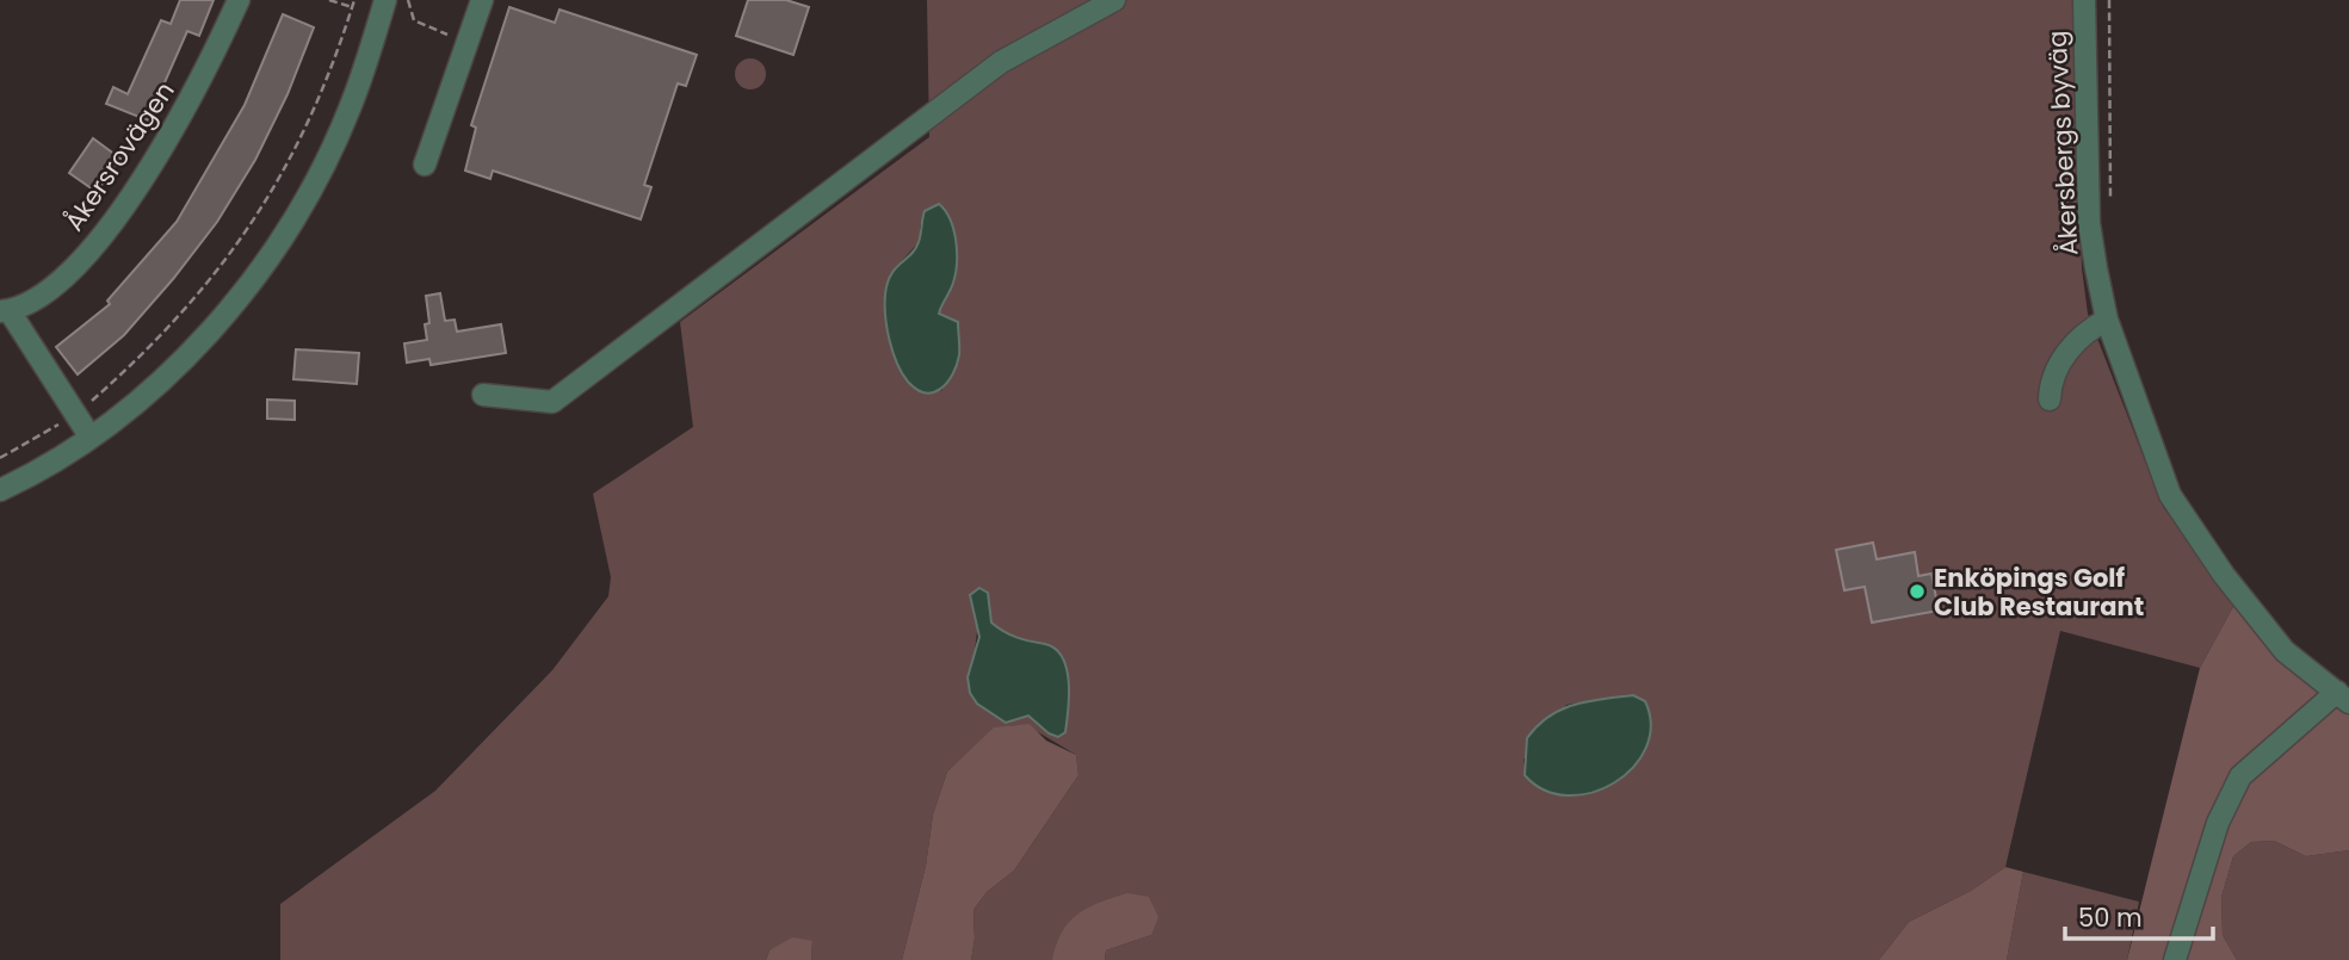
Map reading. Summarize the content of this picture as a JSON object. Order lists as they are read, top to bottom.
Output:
{
  "streets": {
    "street": ["Åkersbergs byväg", "Åkersrovägen"]
  },
  "places": ["Enköpings Golf Club Restaurant"],
  "scale_bar": "50 m"
}
